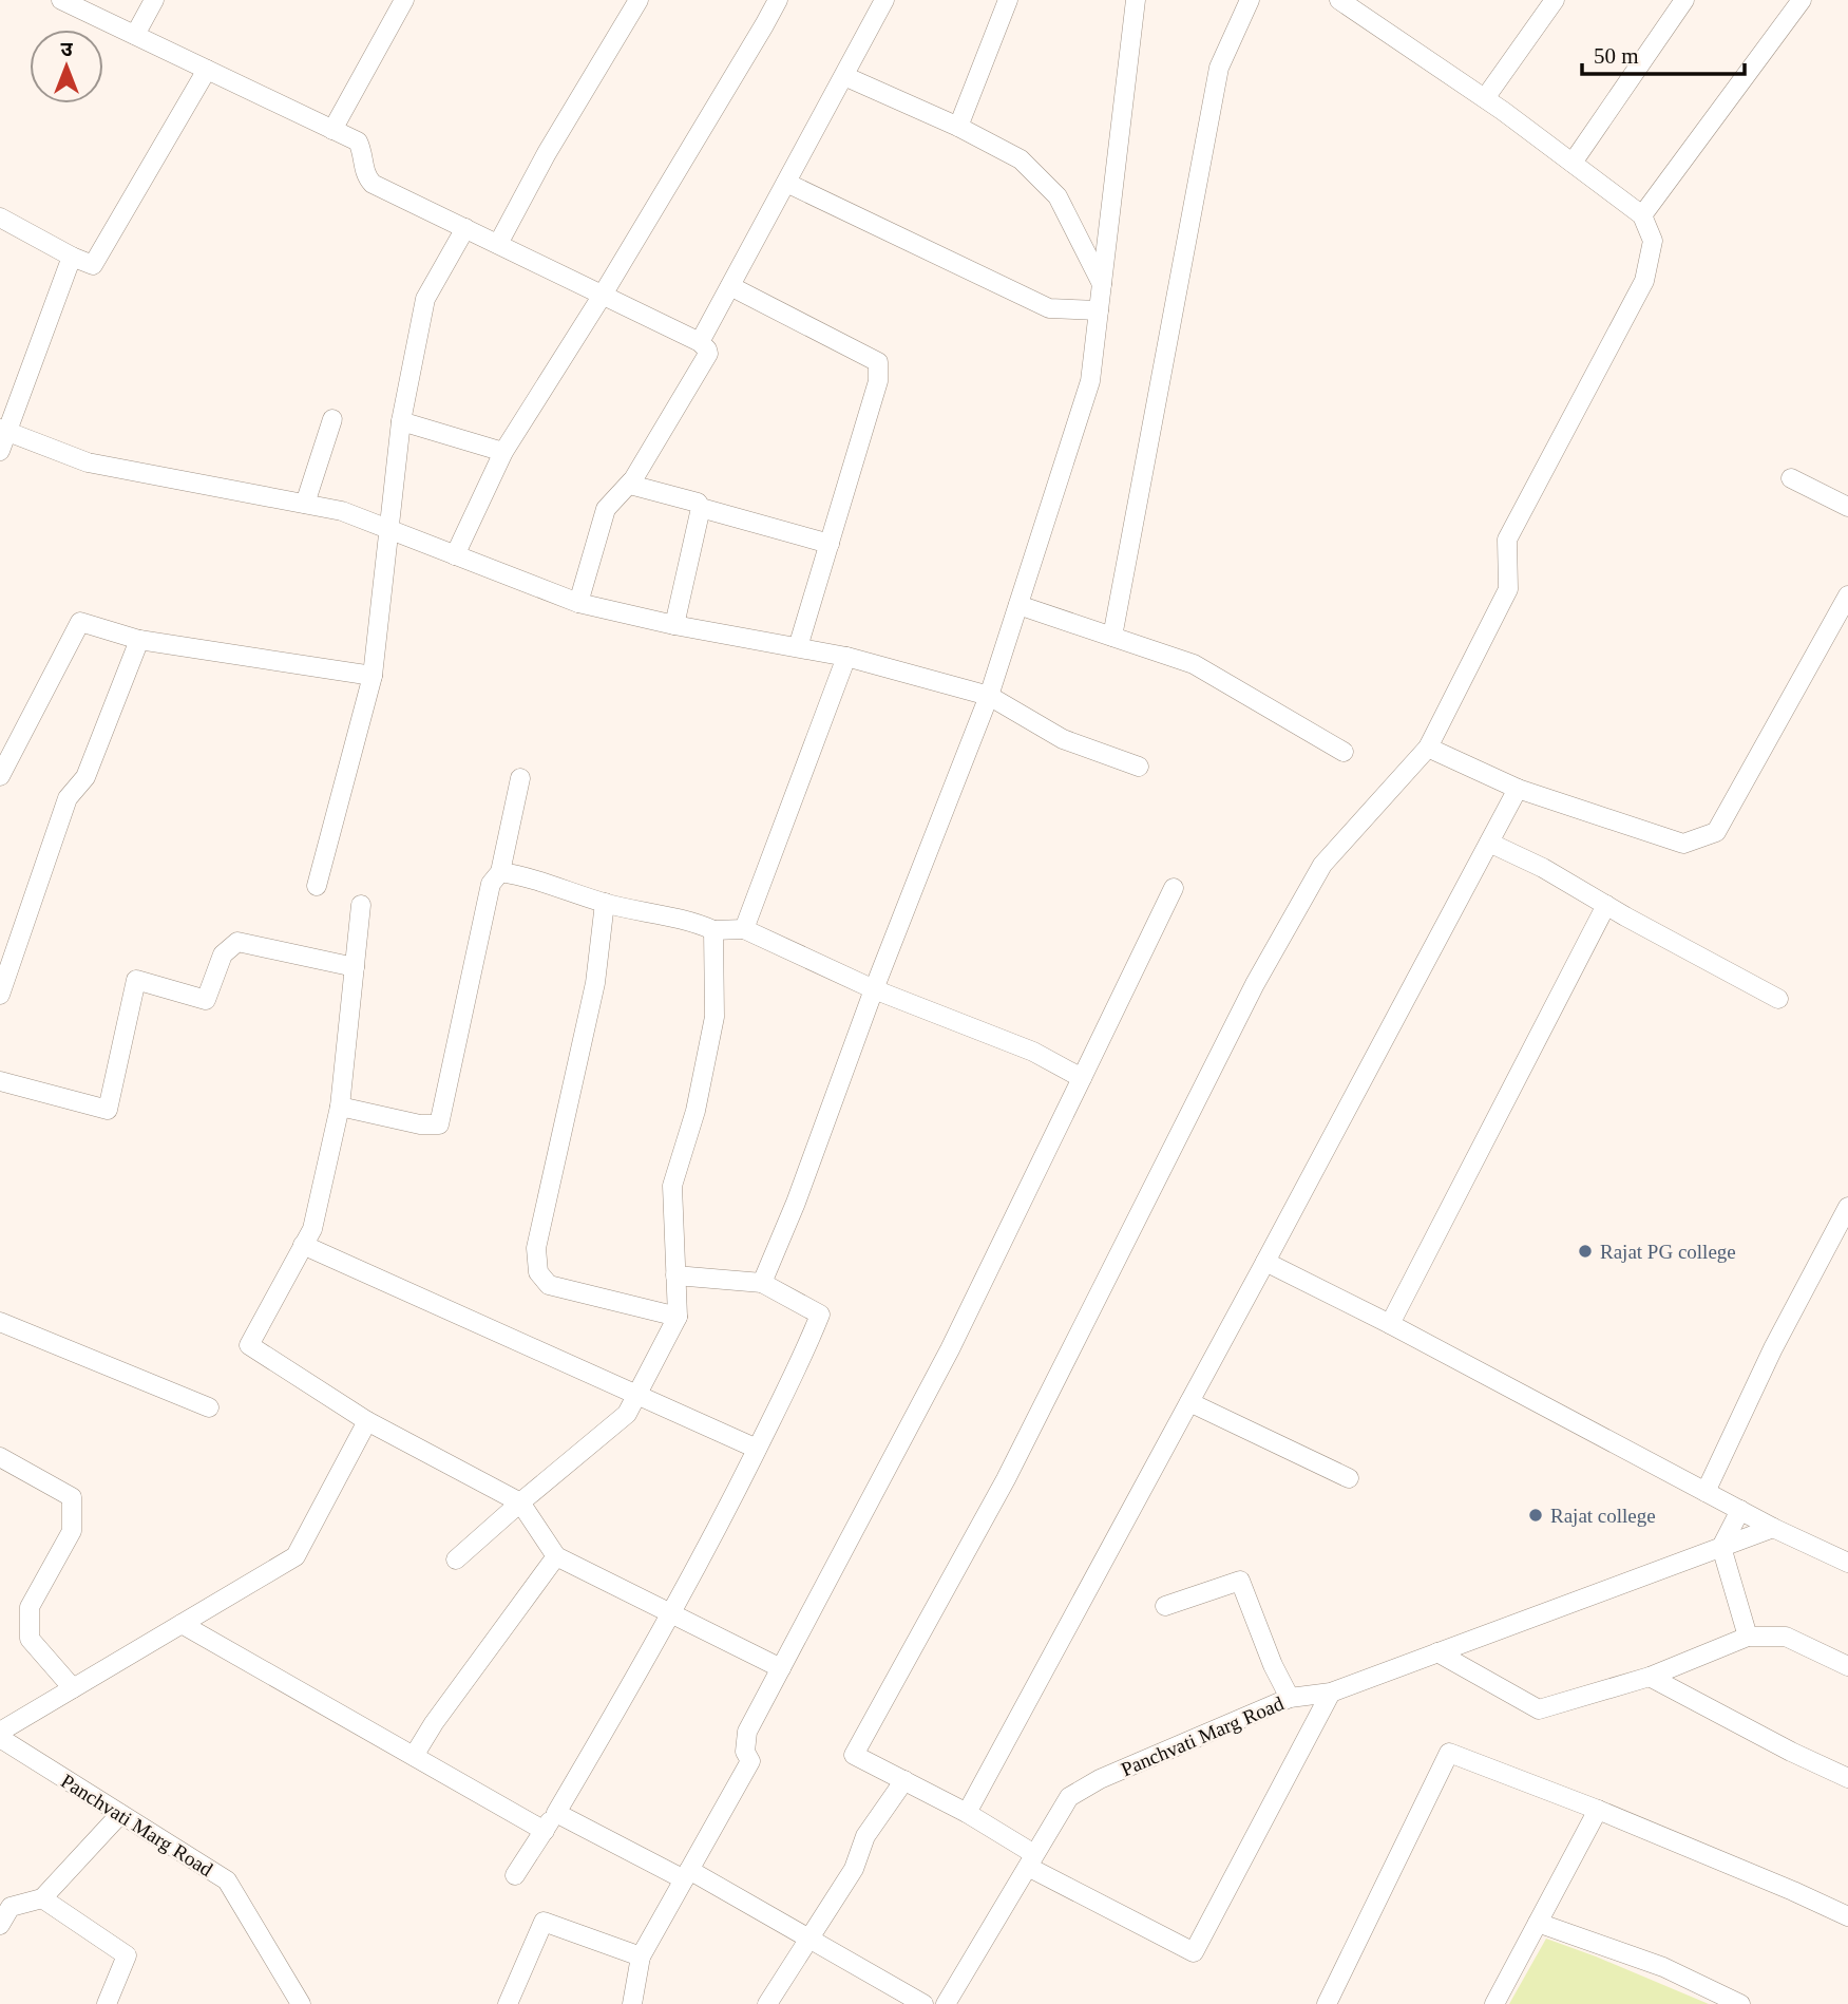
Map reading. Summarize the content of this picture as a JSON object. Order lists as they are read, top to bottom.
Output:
{
  "streets": {
    "street": ["Panchvati Marg Road"]
  },
  "places": ["Rajat PG college", "Rajat college"],
  "scale_bar": "50 m",
  "north": "top"
}
